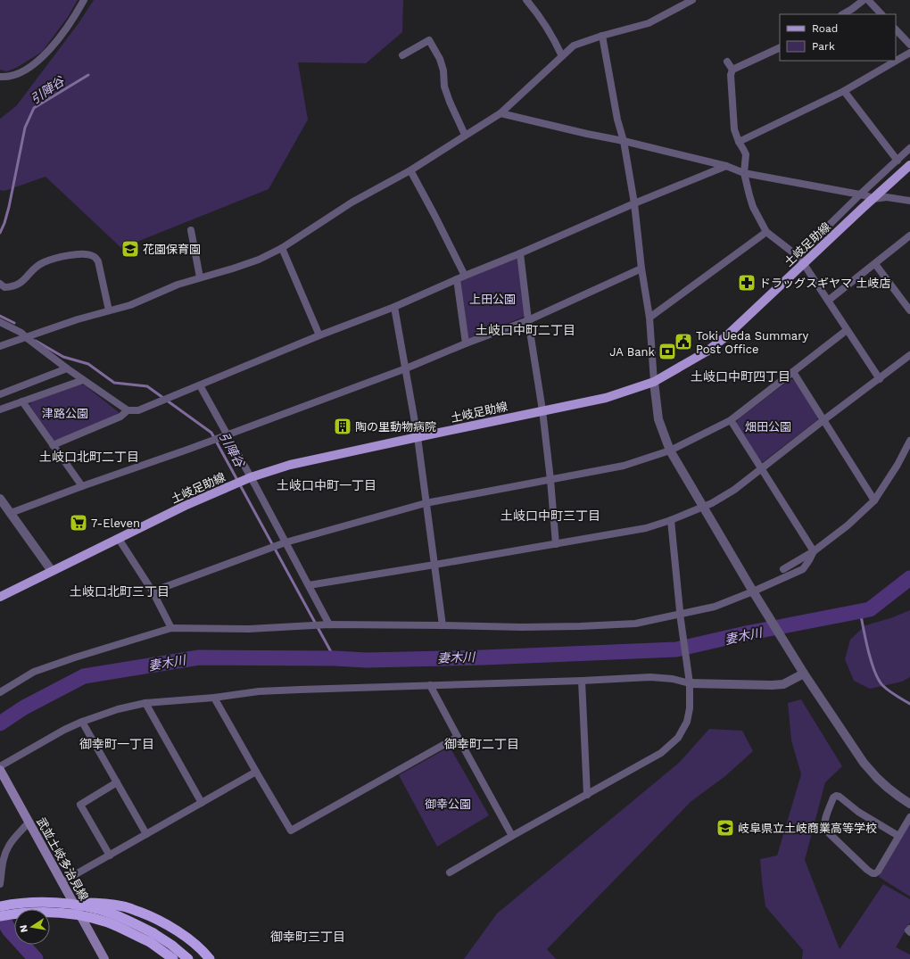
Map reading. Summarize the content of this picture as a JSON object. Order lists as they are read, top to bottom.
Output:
{
  "streets": {
    "main road": ["土岐足助線", "武並土岐多治見線"]
  },
  "districts": [
    "土岐口中町二丁目",
    "土岐口中町四丁目",
    "土岐口北町二丁目",
    "土岐口中町一丁目",
    "土岐口中町三丁目",
    "土岐口北町三丁目",
    "御幸町一丁目",
    "御幸町二丁目",
    "御幸町三丁目"
  ],
  "water": ["引陣谷", "妻木川"],
  "parks": [
    "上田公園",
    "津路公園",
    "畑田公園",
    "御幸公園"
  ],
  "places": {
    "school or university": ["花園保育園", "岐阜県立土岐商業高等学校"],
    "pharmacy": ["ドラッグスギヤマ 土岐店"],
    "public building": ["Toki Ueda Summary Post Office"],
    "bank": ["JA Bank"],
    "building": ["陶の里動物病院"],
    "supermarket": ["7-Eleven"]
  },
  "legend": ["Road", "Park"],
  "north": "left"
}
